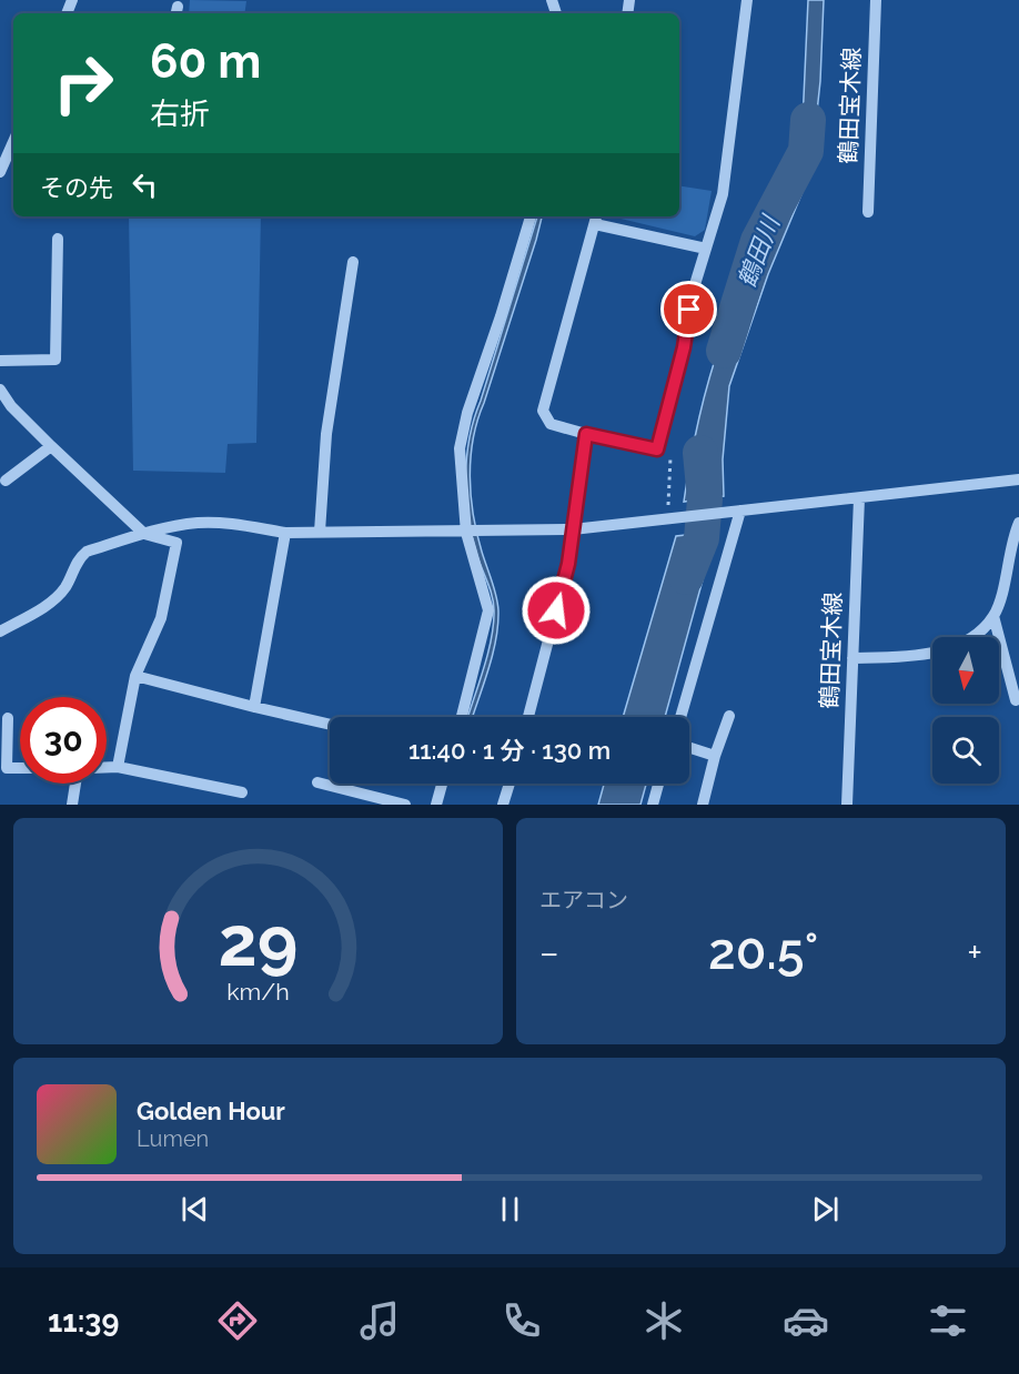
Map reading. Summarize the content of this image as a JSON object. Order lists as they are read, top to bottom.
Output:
{
  "streets": {
    "street": ["鶴田宝木線"]
  },
  "water": ["鶴田川"],
  "north": "bottom",
  "page": {
    "turn": ["60 m", "右折"],
    "then": "その先",
    "limit": "30",
    "trip": "11:40 · 1 分 · 130 m",
    "tile": "エアコン",
    "heat": ["−", "20.5°", "+"],
    "song": ["Golden Hour", "Lumen"],
    "tabs": "11:39",
    "gauge": ["29", "km/h"]
  }
}
